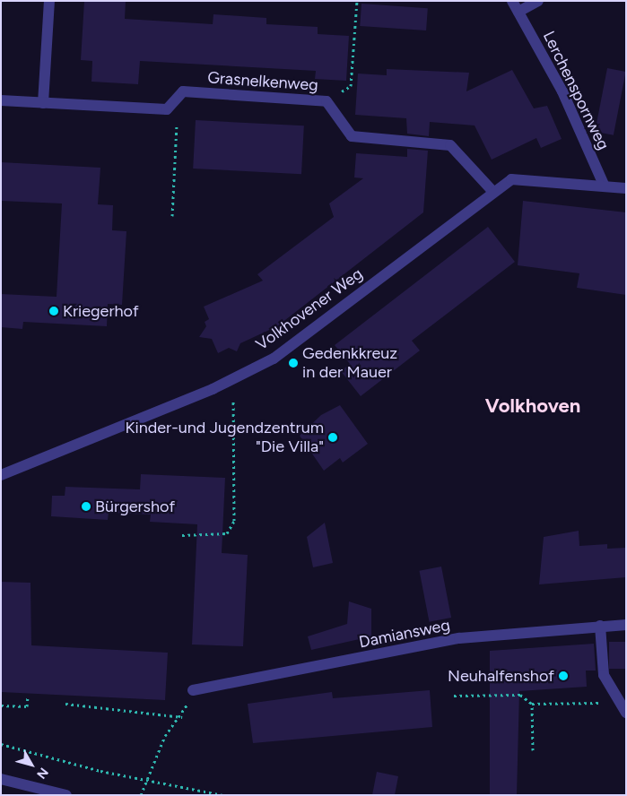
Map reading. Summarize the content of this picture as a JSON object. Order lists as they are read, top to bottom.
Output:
{
  "streets": {
    "street": [
      "Grasnelkenweg",
      "Lerchenspornweg",
      "Volkhovener Weg",
      "Damiansweg"
    ]
  },
  "crossings": [
    ["Grasnelkenweg", "Volkhovener Weg"],
    ["Lerchenspornweg", "Volkhovener Weg"]
  ],
  "districts": ["Volkhoven"],
  "places": [
    "Kriegerhof",
    "Gedenkkreuz in der Mauer",
    "Kinder-und Jugendzentrum \"Die Villa\"",
    "Bürgershof",
    "Neuhalfenshof"
  ],
  "north": "bottom right"
}
